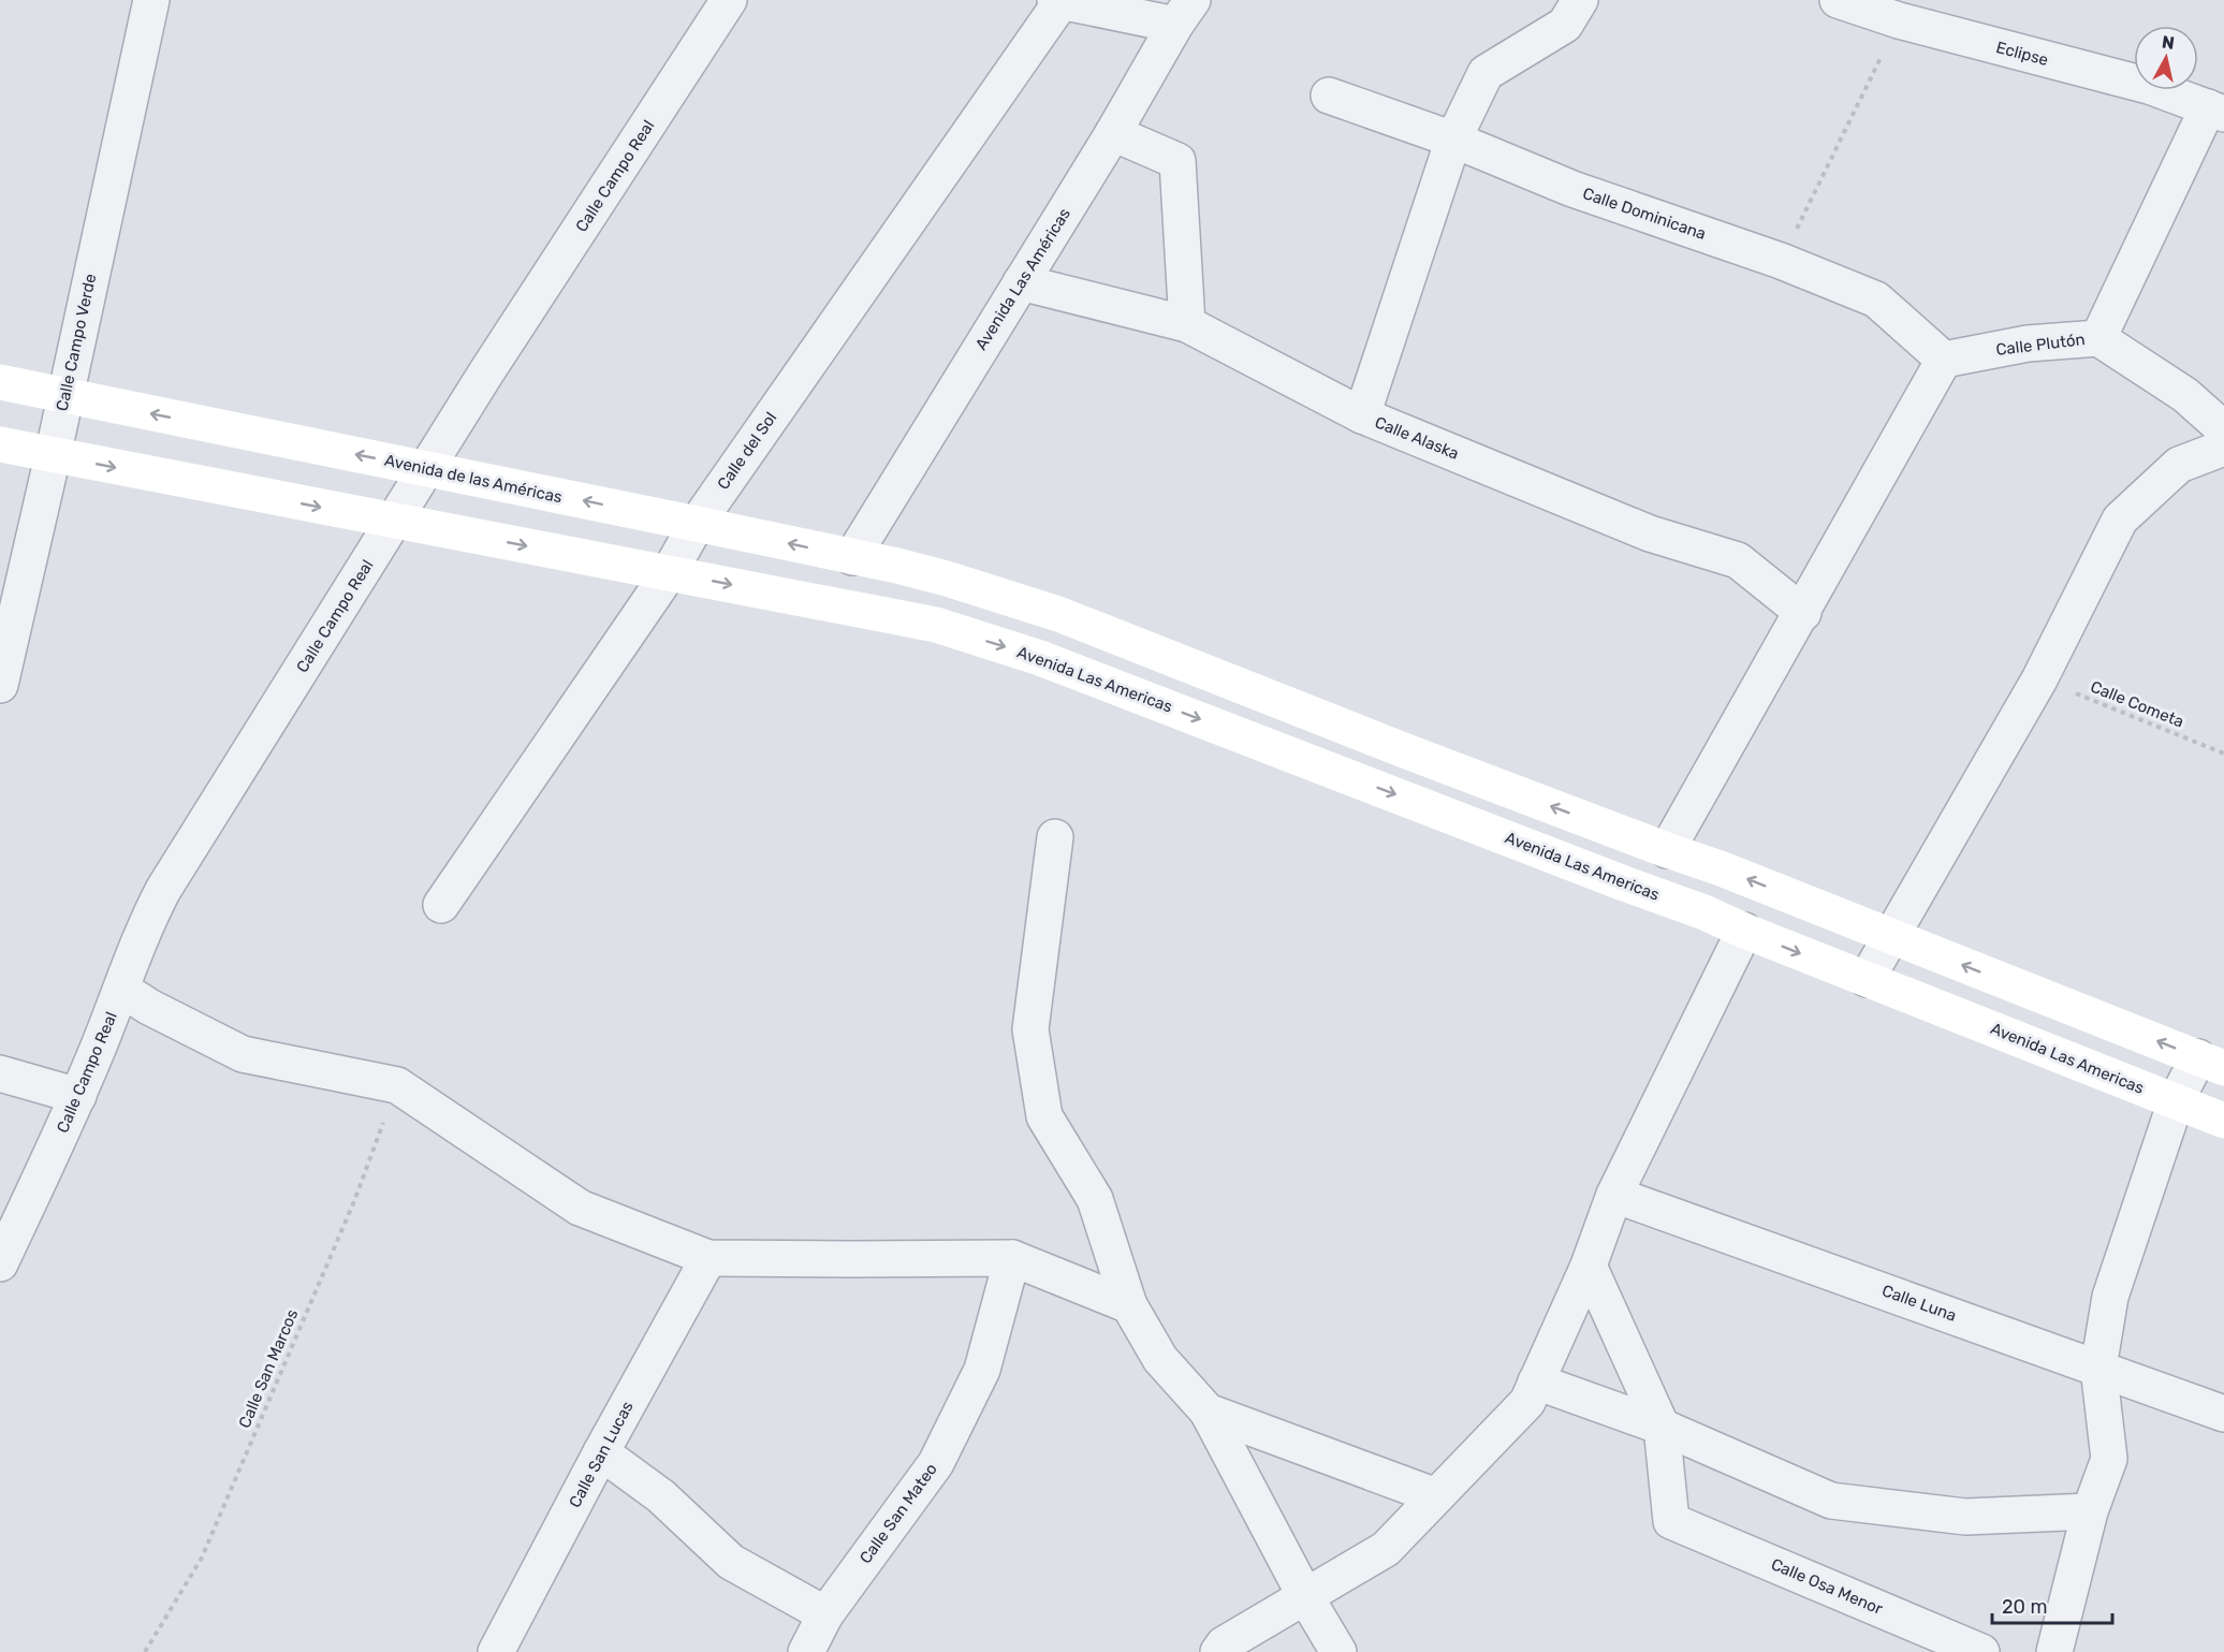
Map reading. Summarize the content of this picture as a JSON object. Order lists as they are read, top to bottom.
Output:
{
  "streets": {
    "street": [
      "Eclipse",
      "Calle Campo Real",
      "Calle Dominicana",
      "Avenida Las Américas",
      "Calle Campo Verde",
      "Calle Plutón",
      "Calle Alaska",
      "Calle del Sol",
      "Avenida de las Américas",
      "Avenida Las Americas",
      "Calle Luna",
      "Calle San Lucas",
      "Calle San Mateo",
      "Calle Osa Menor"
    ],
    "path": ["Calle Cometa", "Calle San Marcos"]
  },
  "crossings": [
    ["Calle Campo Real", "Avenida de las Américas"],
    ["Calle Dominicana", "Calle Plutón"],
    ["Avenida Las Américas", "Calle Alaska"],
    ["Avenida Las Américas", "Avenida de las Américas"],
    ["Calle Campo Verde", "Avenida de las Américas"],
    ["Calle del Sol", "Avenida de las Américas"],
    ["Calle del Sol", "Avenida Las Americas"]
  ],
  "one_way": ["Avenida Las Americas"],
  "scale_bar": "20 m",
  "north": "top"
}
